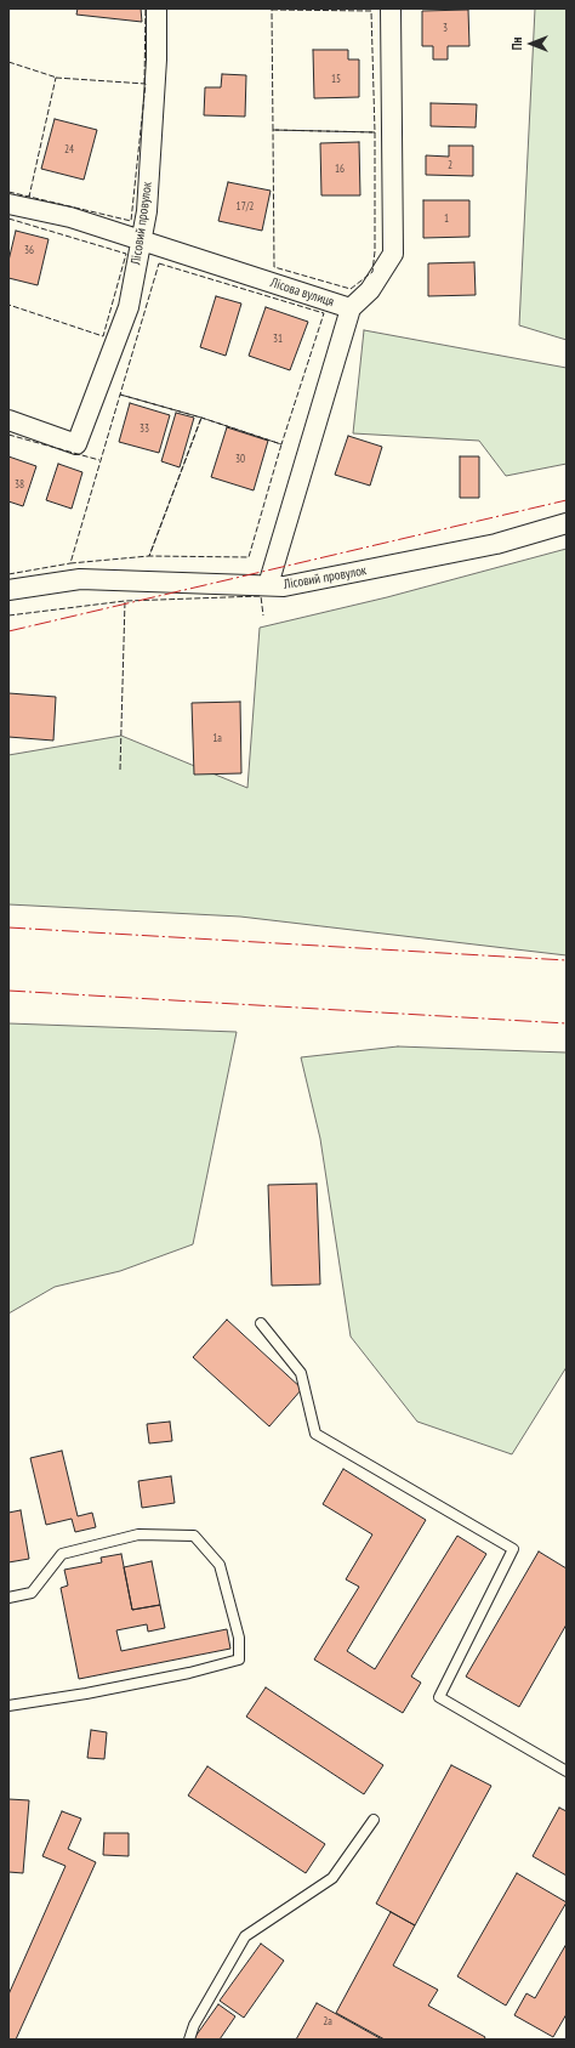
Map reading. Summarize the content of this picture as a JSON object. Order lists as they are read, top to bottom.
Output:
{
  "streets": {
    "street": ["Лісовий провулок", "Лісова вулиця"]
  },
  "crossings": [
    ["Лісовий провулок", "Лісова вулиця"]
  ],
  "house_numbers": [
    "3",
    "15",
    "24",
    "2",
    "16",
    "17/2",
    "1",
    "36",
    "31",
    "33",
    "30",
    "38",
    "1а",
    "2а"
  ],
  "north": "left"
}
